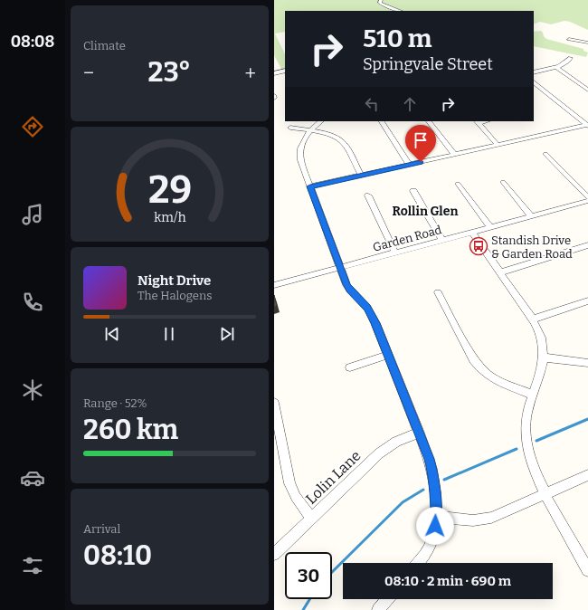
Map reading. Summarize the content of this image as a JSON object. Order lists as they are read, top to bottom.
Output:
{
  "streets": {
    "street": ["Garden Road", "Lolin Lane"]
  },
  "districts": ["Rollin Glen"],
  "places": {
    "bus stop": ["Standish Drive & Garden Road"]
  },
  "page": {
    "tabs": "08:08",
    "tile": [
      "Climate",
      ["Range · 52%", "260 km"],
      ["Arrival", "08:10"]
    ],
    "turn": ["510 m", "Springvale Street"],
    "heat": ["−", "23°", "+"],
    "song": ["Night Drive", "The Halogens"],
    "limit": "30",
    "trip": "08:10 · 2 min · 690 m",
    "gauge": ["29", "km/h"]
  }
}
